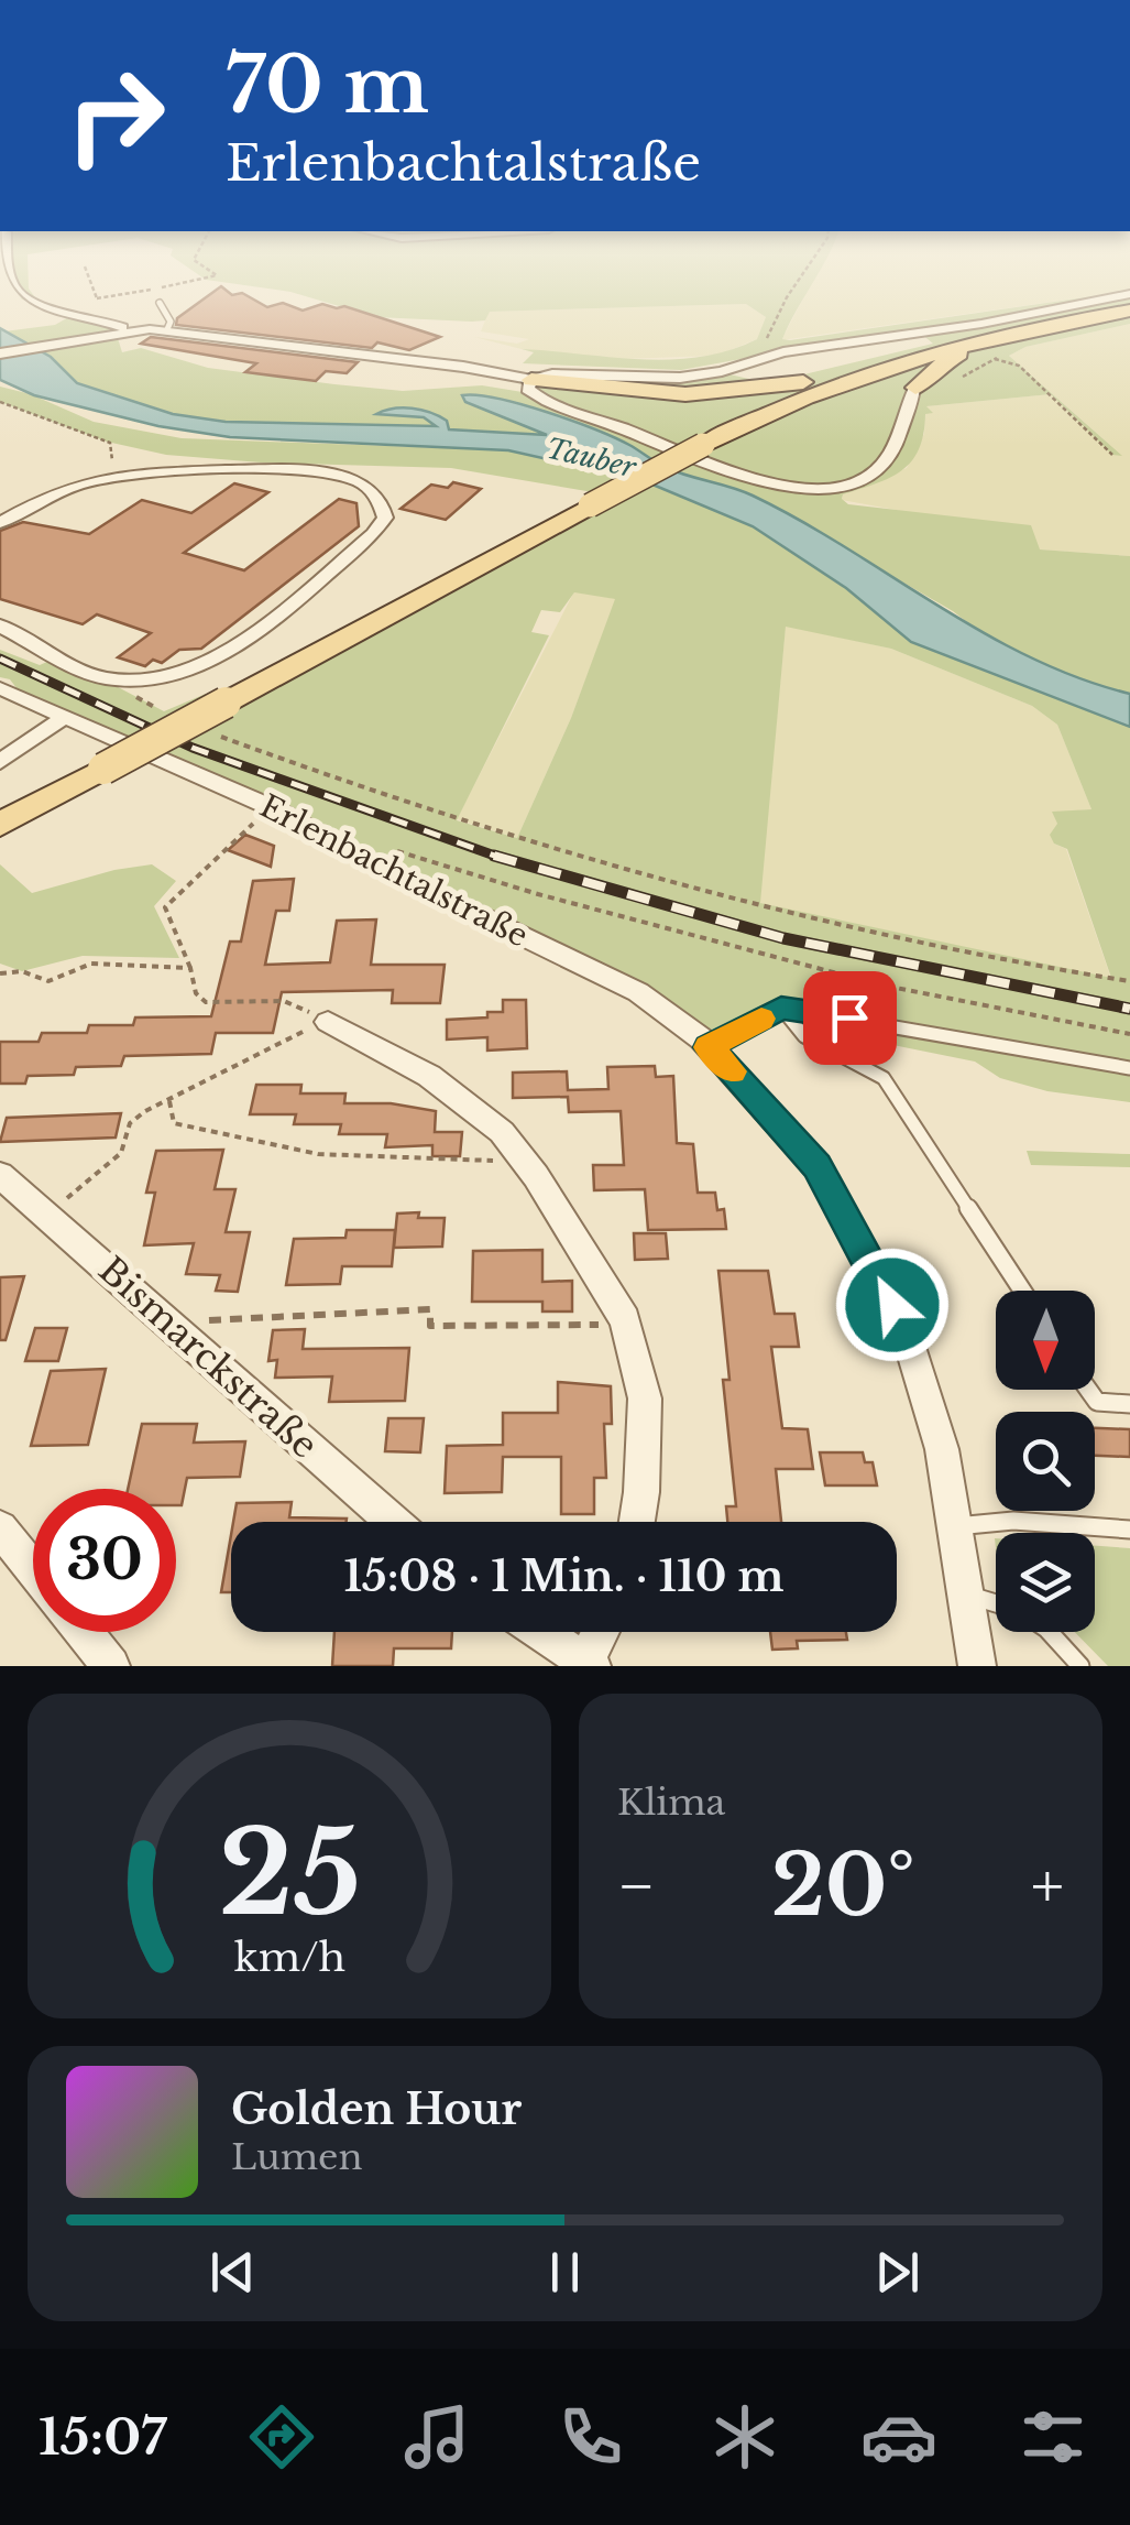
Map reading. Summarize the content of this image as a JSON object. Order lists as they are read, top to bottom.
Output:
{
  "streets": {
    "street": ["Erlenbachtalstraße", "Bismarckstraße"]
  },
  "water": ["Tauber"],
  "north": "bottom",
  "page": {
    "turn": ["70 m", "Erlenbachtalstraße"],
    "limit": "30",
    "trip": "15:08 · 1 Min. · 110 m",
    "tile": "Klima",
    "heat": ["−", "20°", "+"],
    "song": ["Golden Hour", "Lumen"],
    "tabs": "15:07",
    "gauge": ["25", "km/h"]
  }
}
